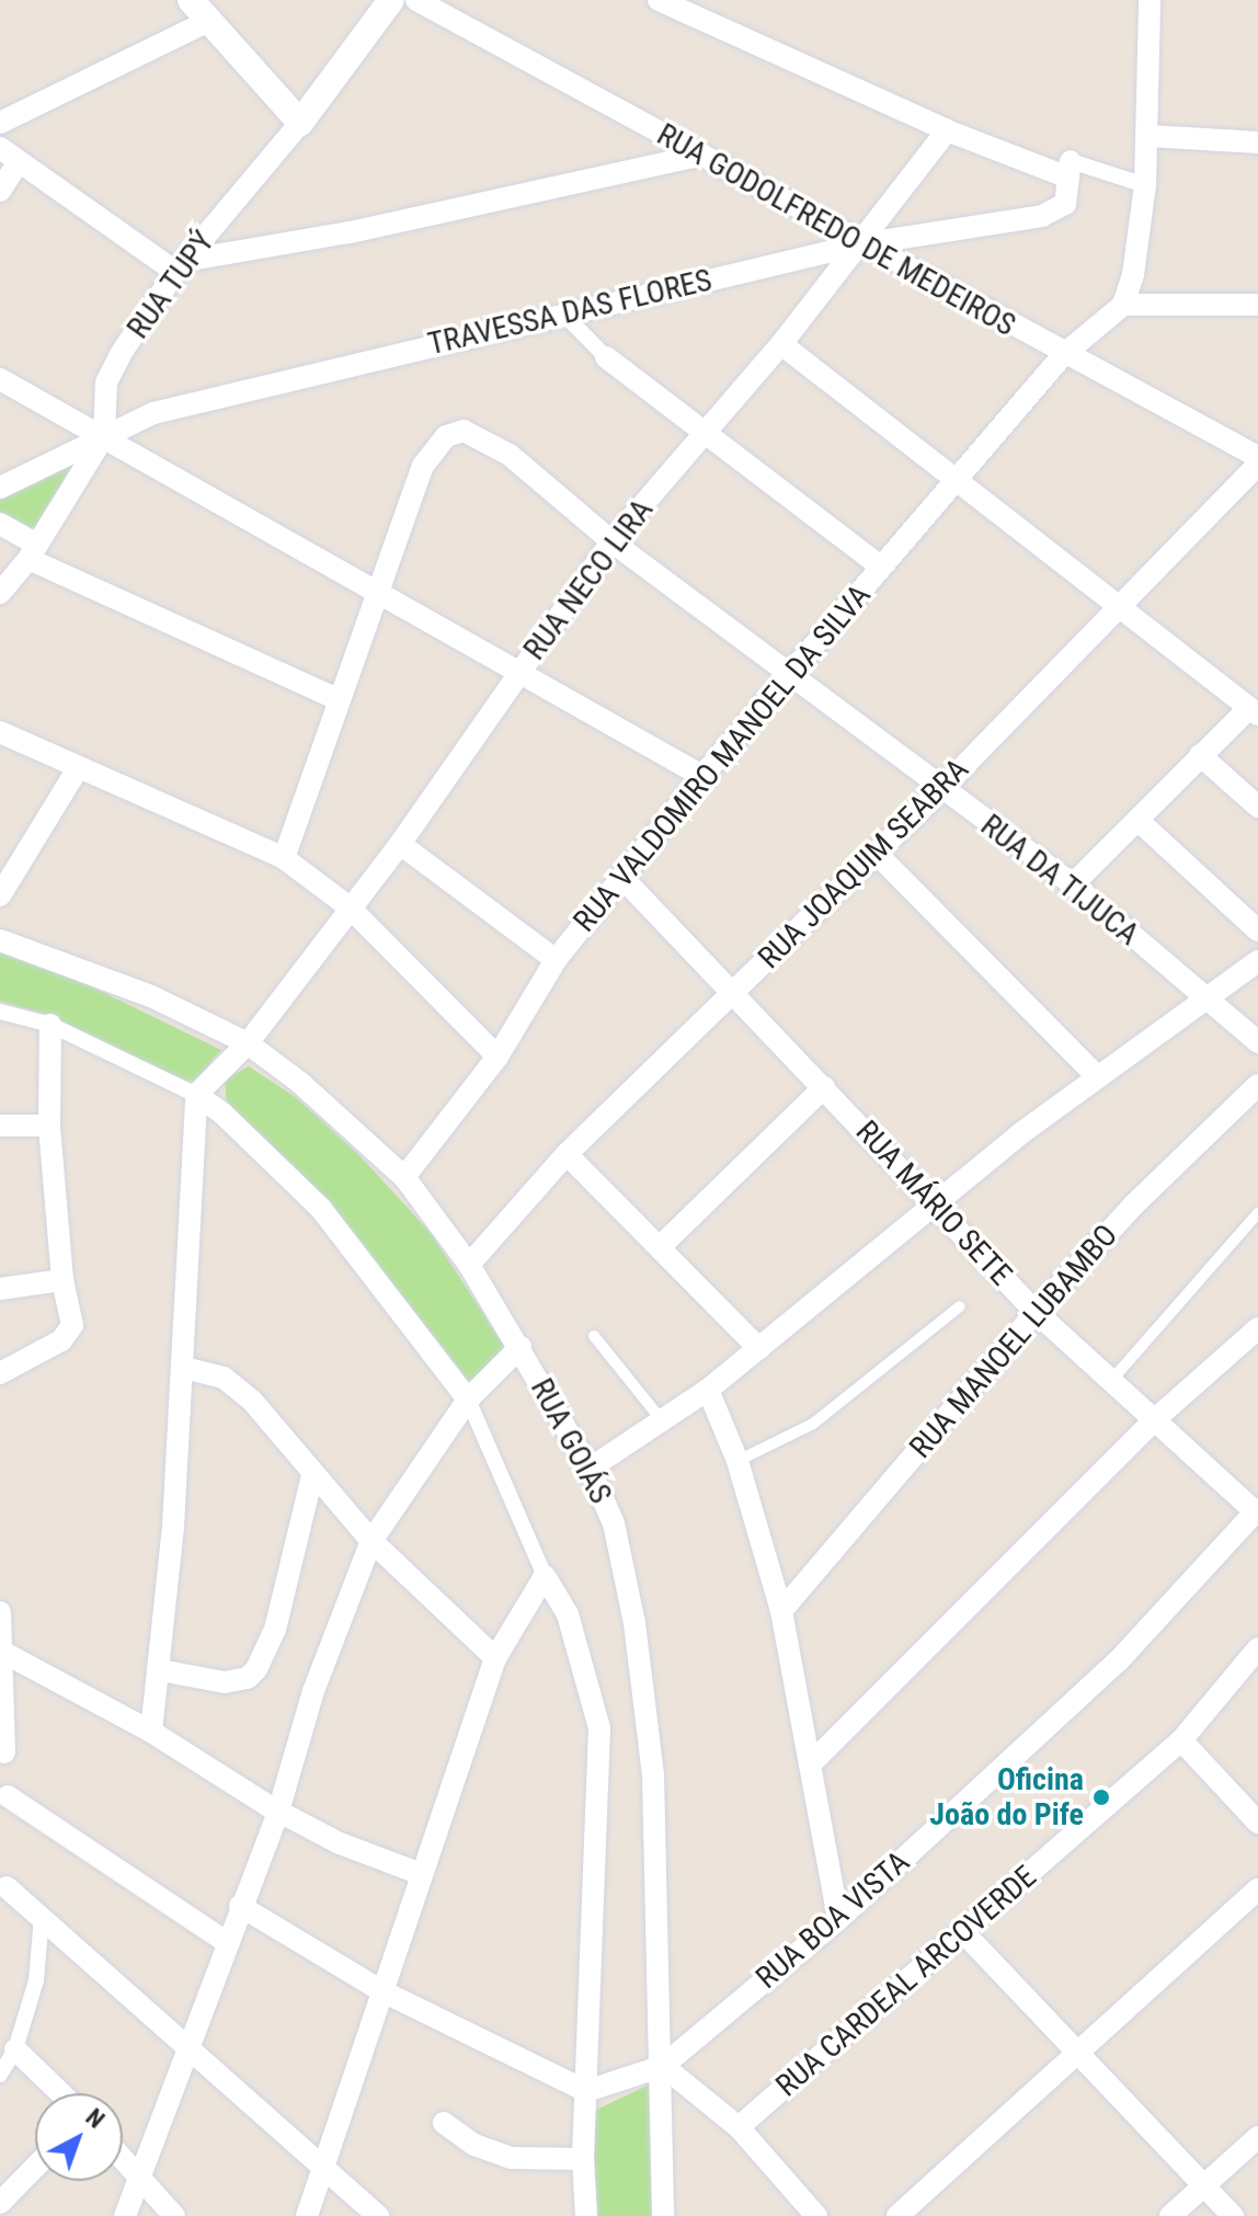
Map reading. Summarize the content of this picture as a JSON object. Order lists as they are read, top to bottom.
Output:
{
  "streets": {
    "street": [
      "RUA GODOLFREDO DE MEDEIROS",
      "RUA TUPÝ",
      "TRAVESSA DAS FLORES",
      "RUA NECO LIRA",
      "RUA VALDOMIRO MANOEL DA SILVA",
      "RUA JOAQUIM SEABRA",
      "RUA DA TIJUCA",
      "RUA MÁRIO SETE",
      "RUA MANOEL LUBAMBO",
      "RUA GOIÁS",
      "RUA BOA VISTA",
      "RUA CARDEAL ARCOVERDE"
    ]
  },
  "crossings": [
    ["RUA GODOLFREDO DE MEDEIROS", "TRAVESSA DAS FLORES"],
    ["RUA GODOLFREDO DE MEDEIROS", "RUA NECO LIRA"],
    ["RUA GODOLFREDO DE MEDEIROS", "RUA VALDOMIRO MANOEL DA SILVA"],
    ["RUA TUPÝ", "TRAVESSA DAS FLORES"],
    ["TRAVESSA DAS FLORES", "RUA NECO LIRA"],
    ["RUA NECO LIRA", "RUA DA TIJUCA"],
    ["RUA NECO LIRA", "RUA GOIÁS"],
    ["RUA VALDOMIRO MANOEL DA SILVA", "RUA DA TIJUCA"],
    ["RUA VALDOMIRO MANOEL DA SILVA", "RUA MÁRIO SETE"],
    ["RUA VALDOMIRO MANOEL DA SILVA", "RUA GOIÁS"],
    ["RUA JOAQUIM SEABRA", "RUA DA TIJUCA"],
    ["RUA JOAQUIM SEABRA", "RUA MÁRIO SETE"],
    ["RUA JOAQUIM SEABRA", "RUA GOIÁS"],
    ["RUA MÁRIO SETE", "RUA MANOEL LUBAMBO"],
    ["RUA MÁRIO SETE", "RUA BOA VISTA"],
    ["RUA GOIÁS", "RUA BOA VISTA"]
  ],
  "places": ["Oficina João do Pife"],
  "north": "top right"
}
